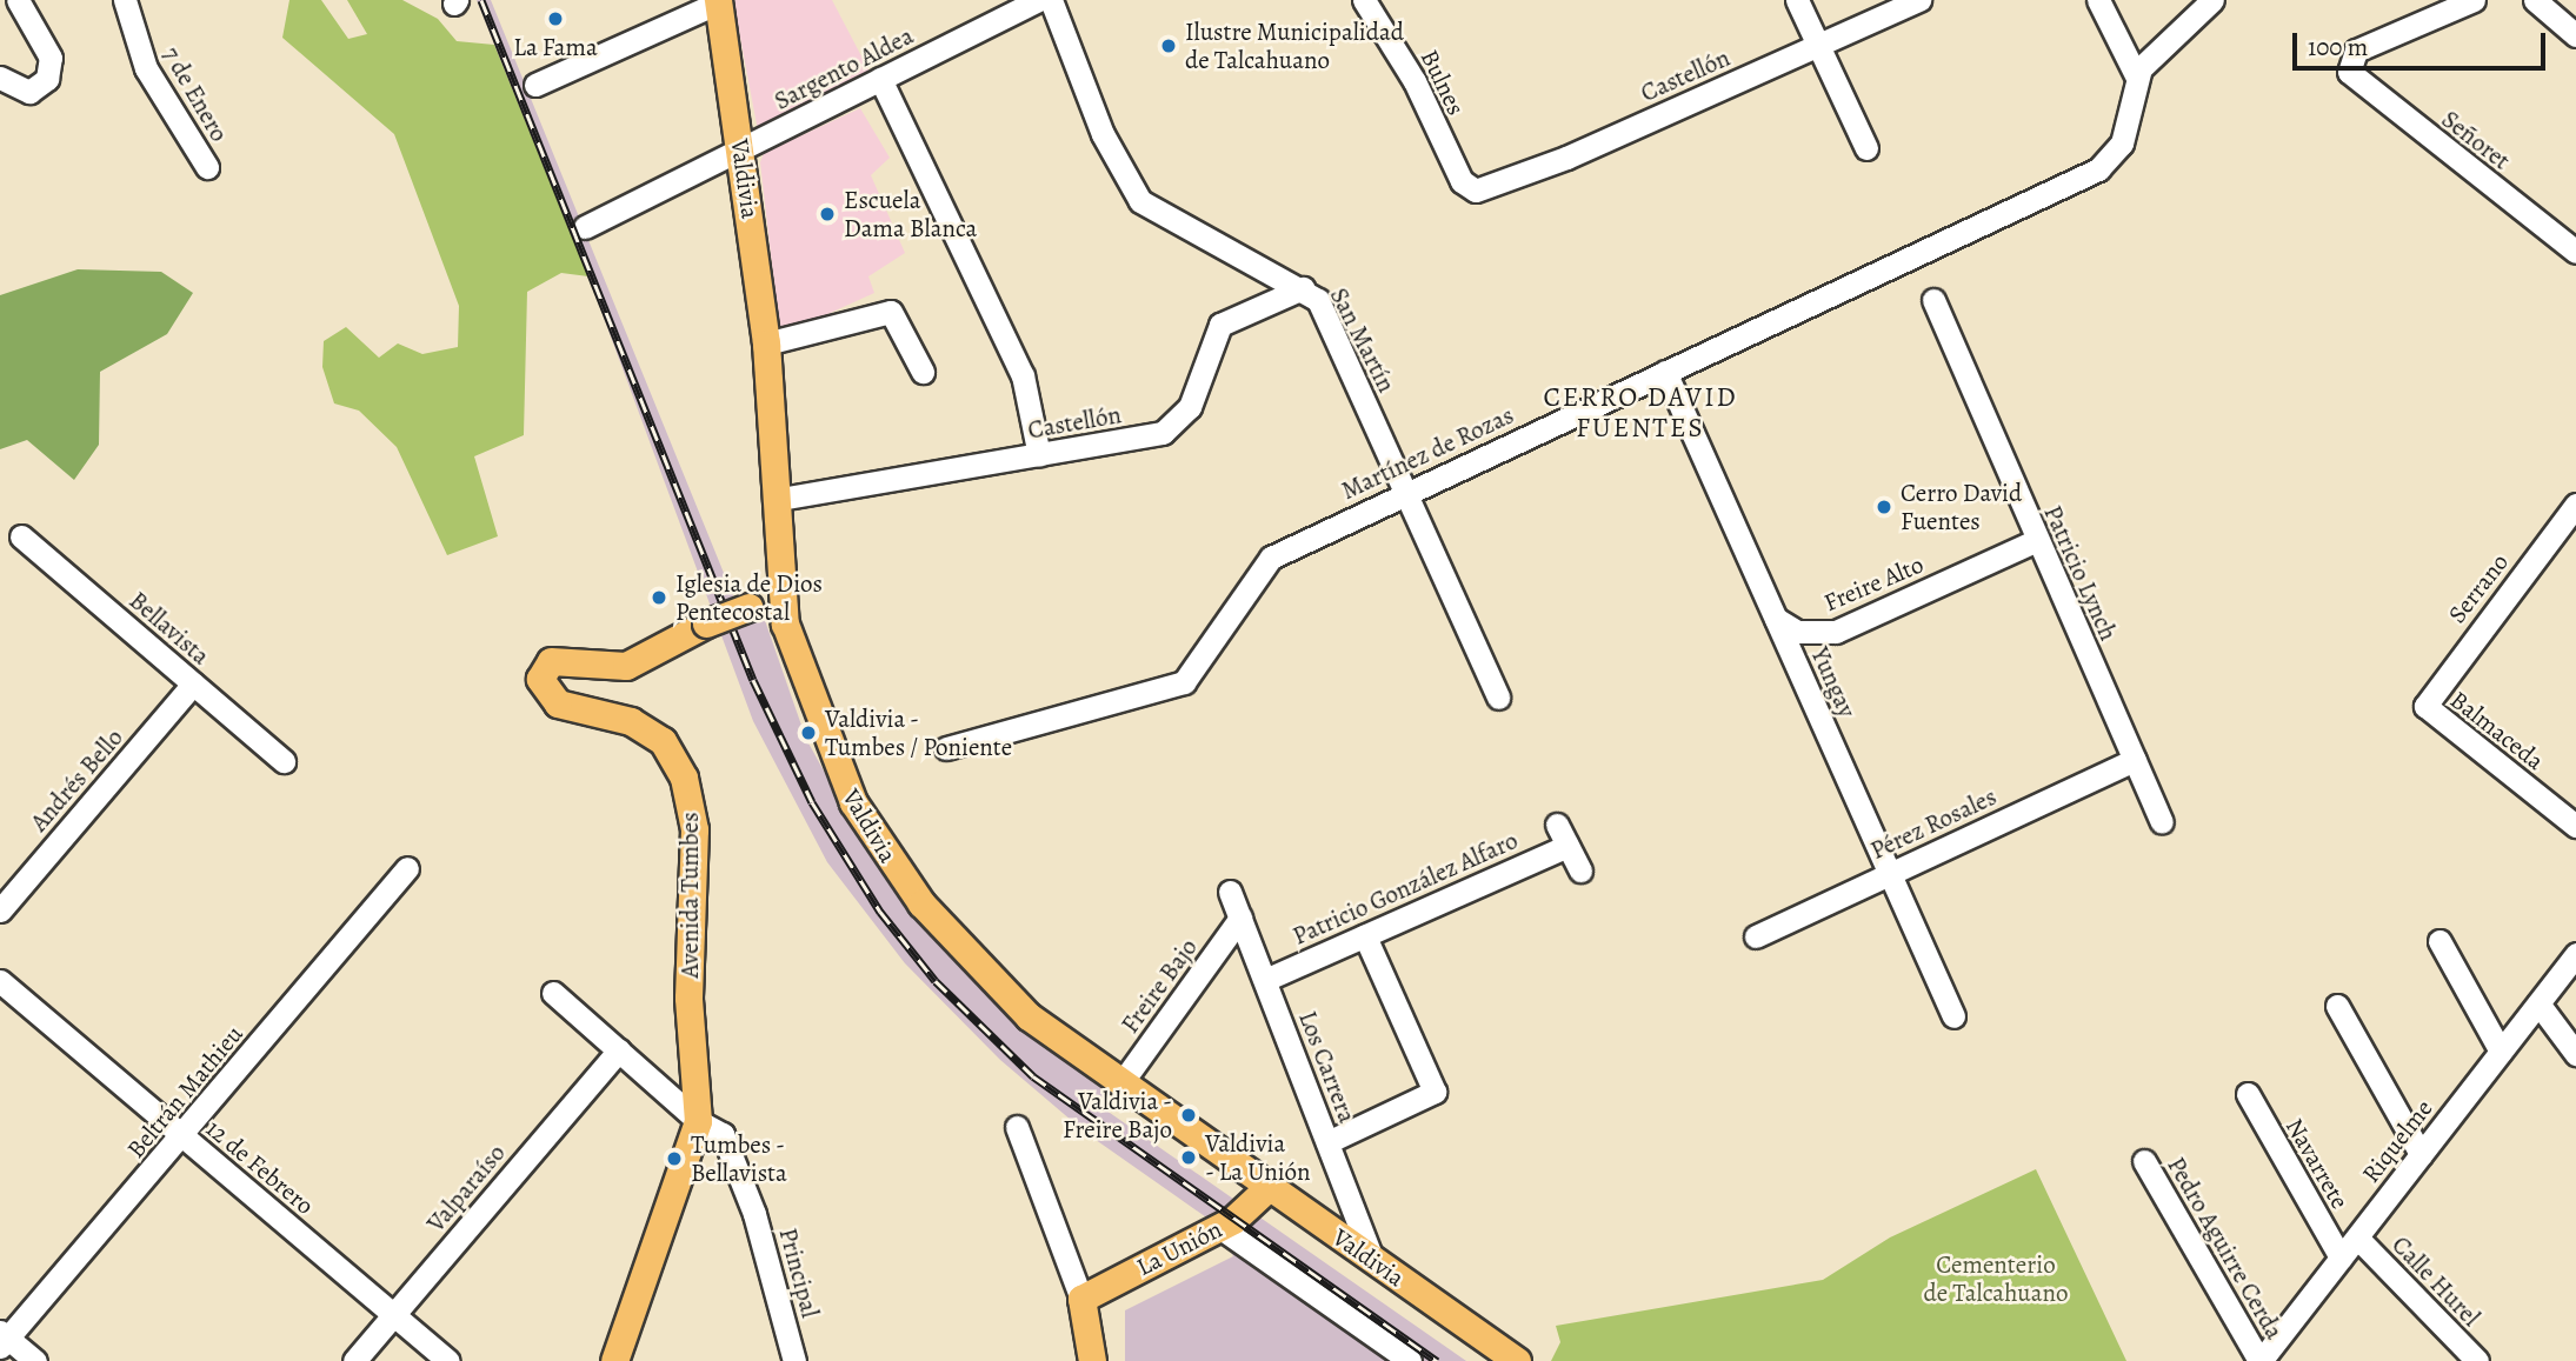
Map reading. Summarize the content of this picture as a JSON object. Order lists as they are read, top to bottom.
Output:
{
  "streets": {
    "main road": ["Valdivia", "Avenida Tumbes", "La Unión"],
    "street": [
      "Sargento Aldea",
      "Castellón",
      "Bulnes",
      "7 de Enero",
      "Señoret",
      "San Martín",
      "Martínez de Rozas",
      "Patricio Lynch",
      "Freire Alto",
      "Serrano",
      "Bellavista",
      "Yungay",
      "Balmaceda",
      "Andrés Bello",
      "Pérez Rosales",
      "Patricio González Alfaro",
      "Freire Bajo",
      "Los Carrera",
      "Beltrán Mathieu",
      "Riquelme",
      "Navarrete",
      "12 de Febrero",
      "Valparaíso",
      "Pedro Aguirre Cerda",
      "Principal",
      "Calle Hurel"
    ]
  },
  "crossings": [
    ["Sargento Aldea", "Valdivia"],
    ["Castellón", "Bulnes"],
    ["Castellón", "Valdivia"],
    ["Castellón", "San Martín"],
    ["Valdivia", "Avenida Tumbes"],
    ["Valdivia", "Freire Bajo"],
    ["Valdivia", "Los Carrera"],
    ["Valdivia", "La Unión"],
    ["San Martín", "Martínez de Rozas"],
    ["Martínez de Rozas", "Yungay"],
    ["Patricio Lynch", "Freire Alto"],
    ["Patricio Lynch", "Pérez Rosales"],
    ["Freire Alto", "Yungay"],
    ["Serrano", "Balmaceda"],
    ["Bellavista", "Andrés Bello"],
    ["Yungay", "Pérez Rosales"],
    ["Patricio González Alfaro", "Los Carrera"],
    ["Avenida Tumbes", "Principal"],
    ["Freire Bajo", "Los Carrera"],
    ["Beltrán Mathieu", "12 de Febrero"],
    ["Riquelme", "Navarrete"],
    ["Riquelme", "Pedro Aguirre Cerda"],
    ["Riquelme", "Calle Hurel"],
    ["12 de Febrero", "Valparaíso"]
  ],
  "districts": ["CERRO DAVID FUENTES"],
  "parks": ["Cementerio de Talcahuano"],
  "places": [
    "La Fama",
    "Ilustre Municipalidad de Talcahuano",
    "Escuela Dama Blanca",
    "Cerro David Fuentes",
    "Iglesia de Dios Pentecostal",
    "Valdivia - Tumbes / Poniente",
    "Valdivia - Freire Bajo",
    "Valdivia - La Unión",
    "Tumbes - Bellavista"
  ],
  "scale_bar": "100 m"
}
